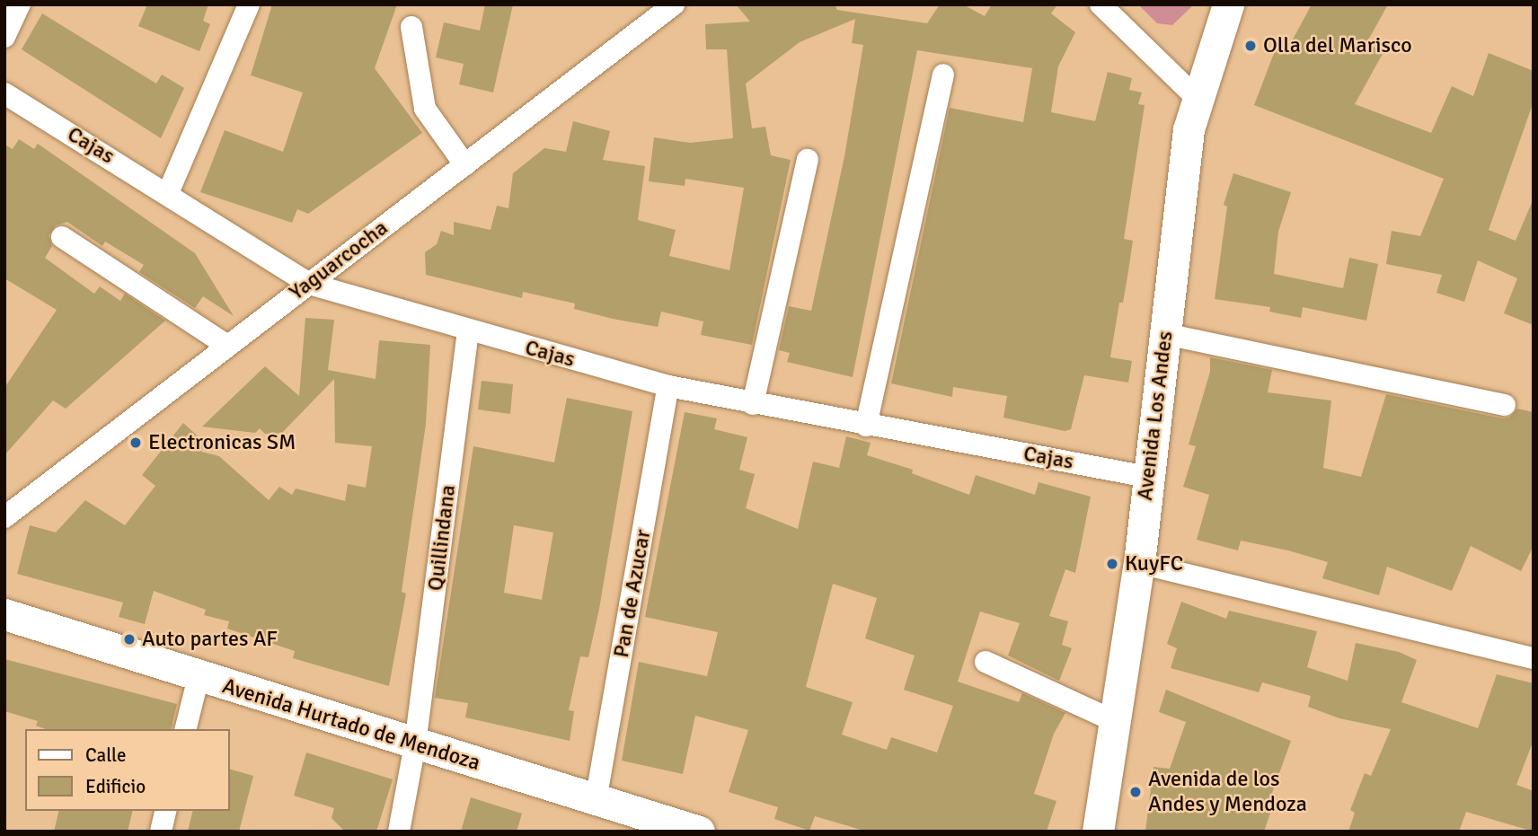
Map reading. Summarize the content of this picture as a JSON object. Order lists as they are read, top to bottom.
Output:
{
  "streets": {
    "main road": ["Avenida Los Andes", "Avenida Hurtado de Mendoza"],
    "street": [
      "Cajas",
      "Yaguarcocha",
      "Quillindana",
      "Pan de Azucar"
    ]
  },
  "crossings": [
    ["Cajas", "Yaguarcocha"],
    ["Cajas", "Avenida Los Andes"],
    ["Cajas", "Quillindana"],
    ["Cajas", "Pan de Azucar"],
    ["Quillindana", "Avenida Hurtado de Mendoza"],
    ["Pan de Azucar", "Avenida Hurtado de Mendoza"]
  ],
  "places": [
    "Olla del Marisco",
    "Electronicas SM",
    "KuyFC",
    "Auto partes AF",
    "Avenida de los Andes y Mendoza"
  ],
  "legend": ["Calle", "Edificio"]
}
